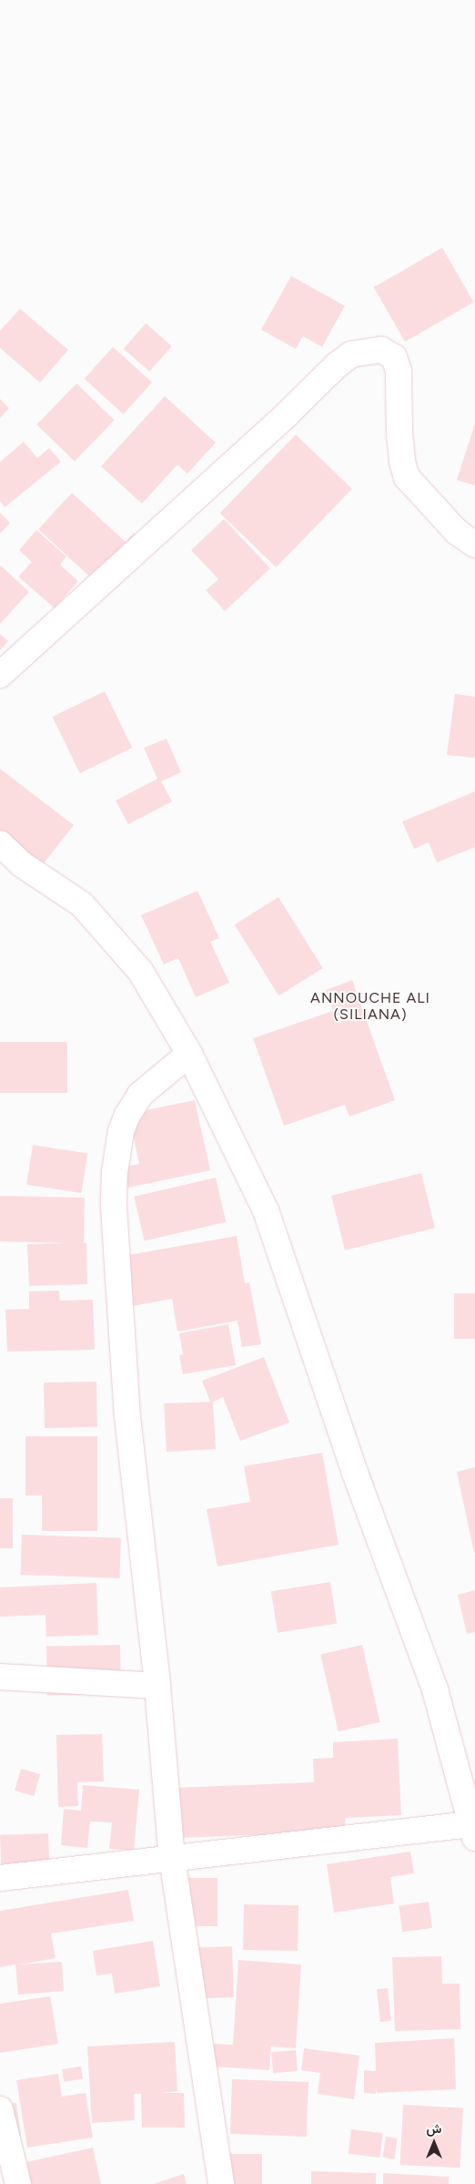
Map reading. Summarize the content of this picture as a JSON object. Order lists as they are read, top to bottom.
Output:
{
  "districts": ["ANNOUCHE ALI (SILIANA)"],
  "north": "top"
}
